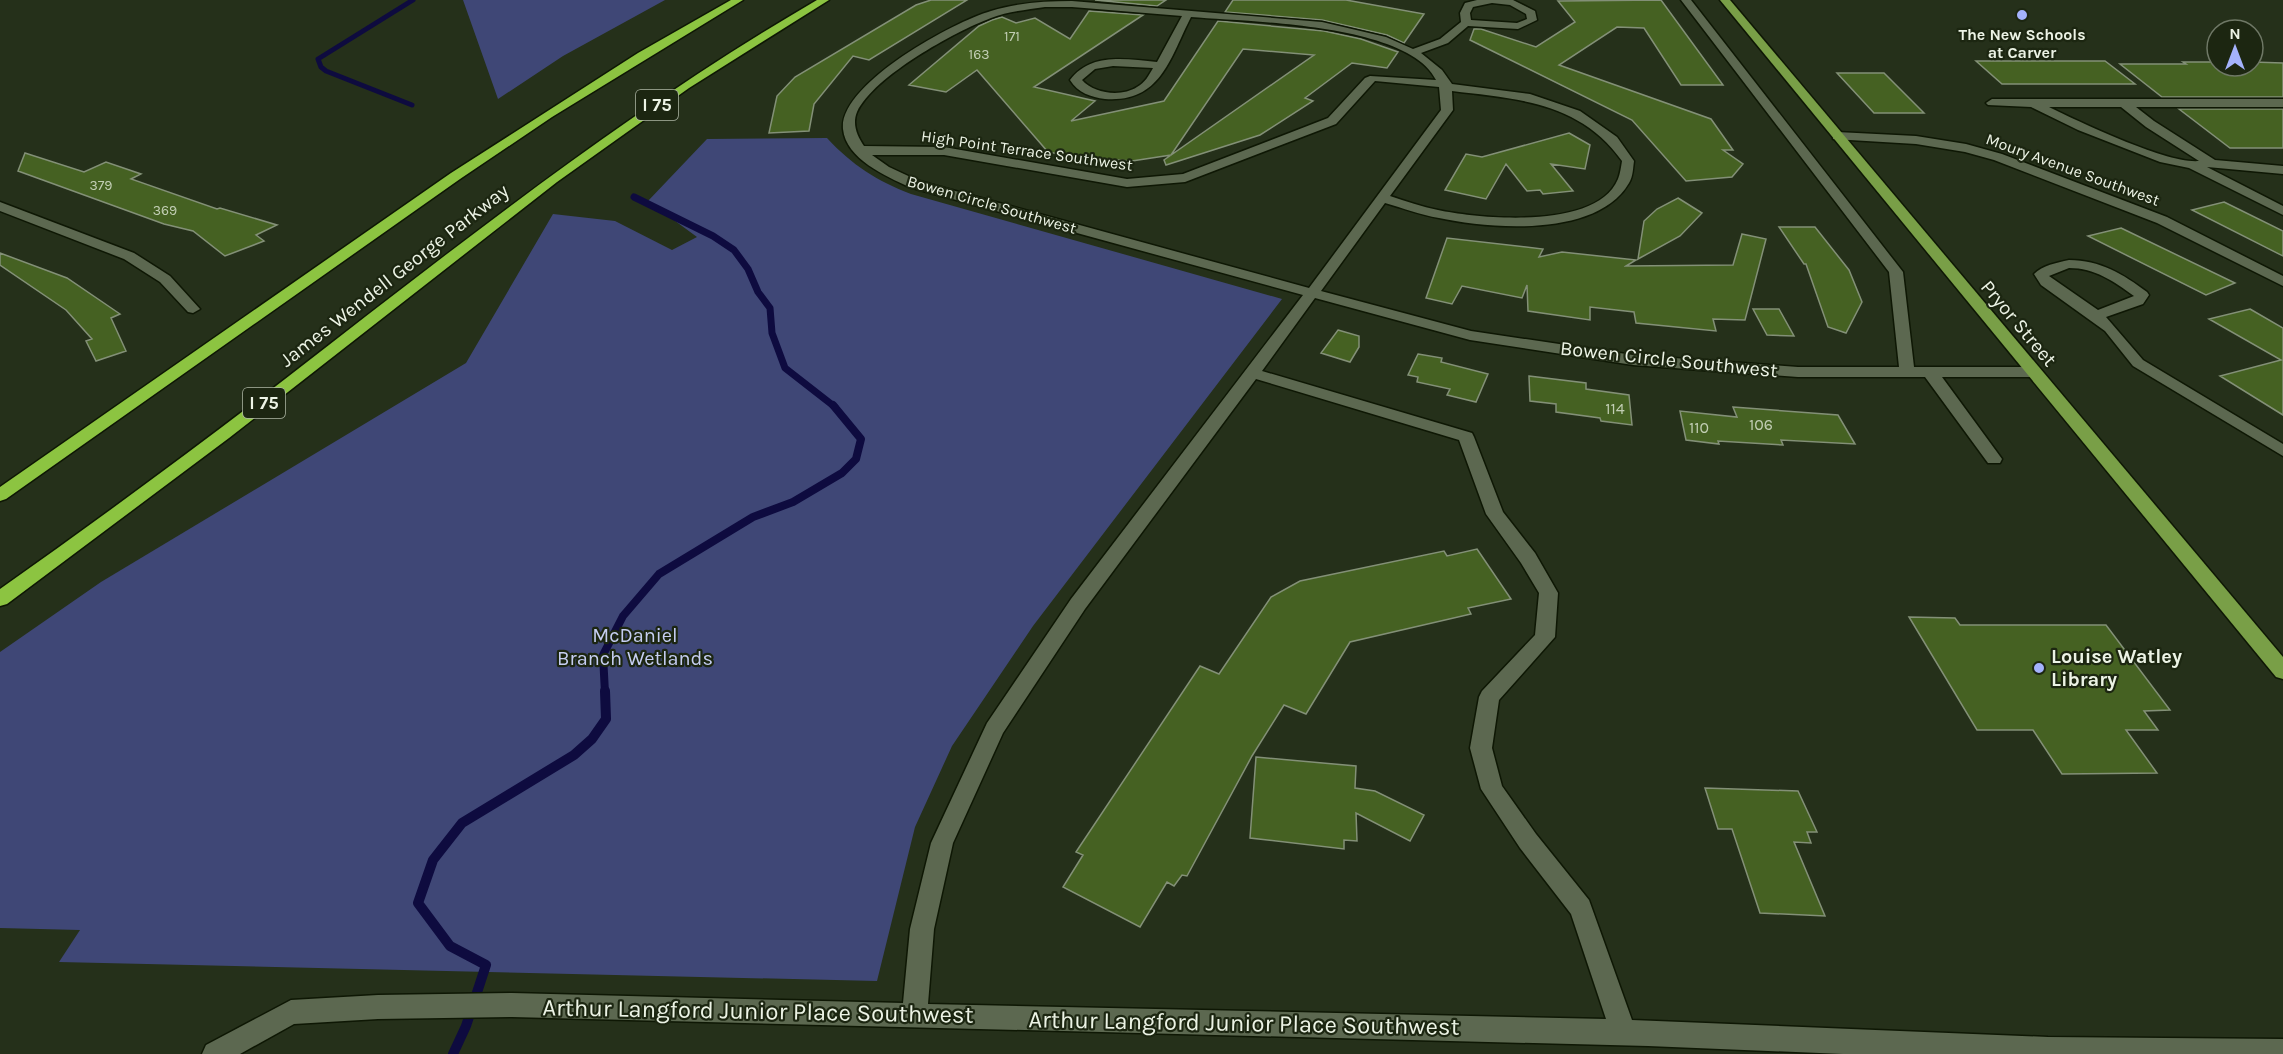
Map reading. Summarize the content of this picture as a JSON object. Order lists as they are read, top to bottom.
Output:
{
  "streets": {
    "highway": ["I 75", "James Wendell George Parkway"],
    "main road": ["Pryor Street"],
    "street": [
      "High Point Terrace Southwest",
      "Moury Avenue Southwest",
      "Bowen Circle Southwest",
      "Arthur Langford Junior Place Southwest"
    ]
  },
  "crossings": [
    ["High Point Terrace Southwest", "Bowen Circle Southwest"],
    ["Moury Avenue Southwest", "Pryor Street"],
    ["Bowen Circle Southwest", "Pryor Street"]
  ],
  "parks": ["McDaniel Branch Wetlands"],
  "places": ["The New Schools at Carver", "Louise Watley Library"],
  "house_numbers": [
    "171",
    "163",
    "379",
    "369",
    "114",
    "106",
    "110"
  ],
  "north": "top"
}
